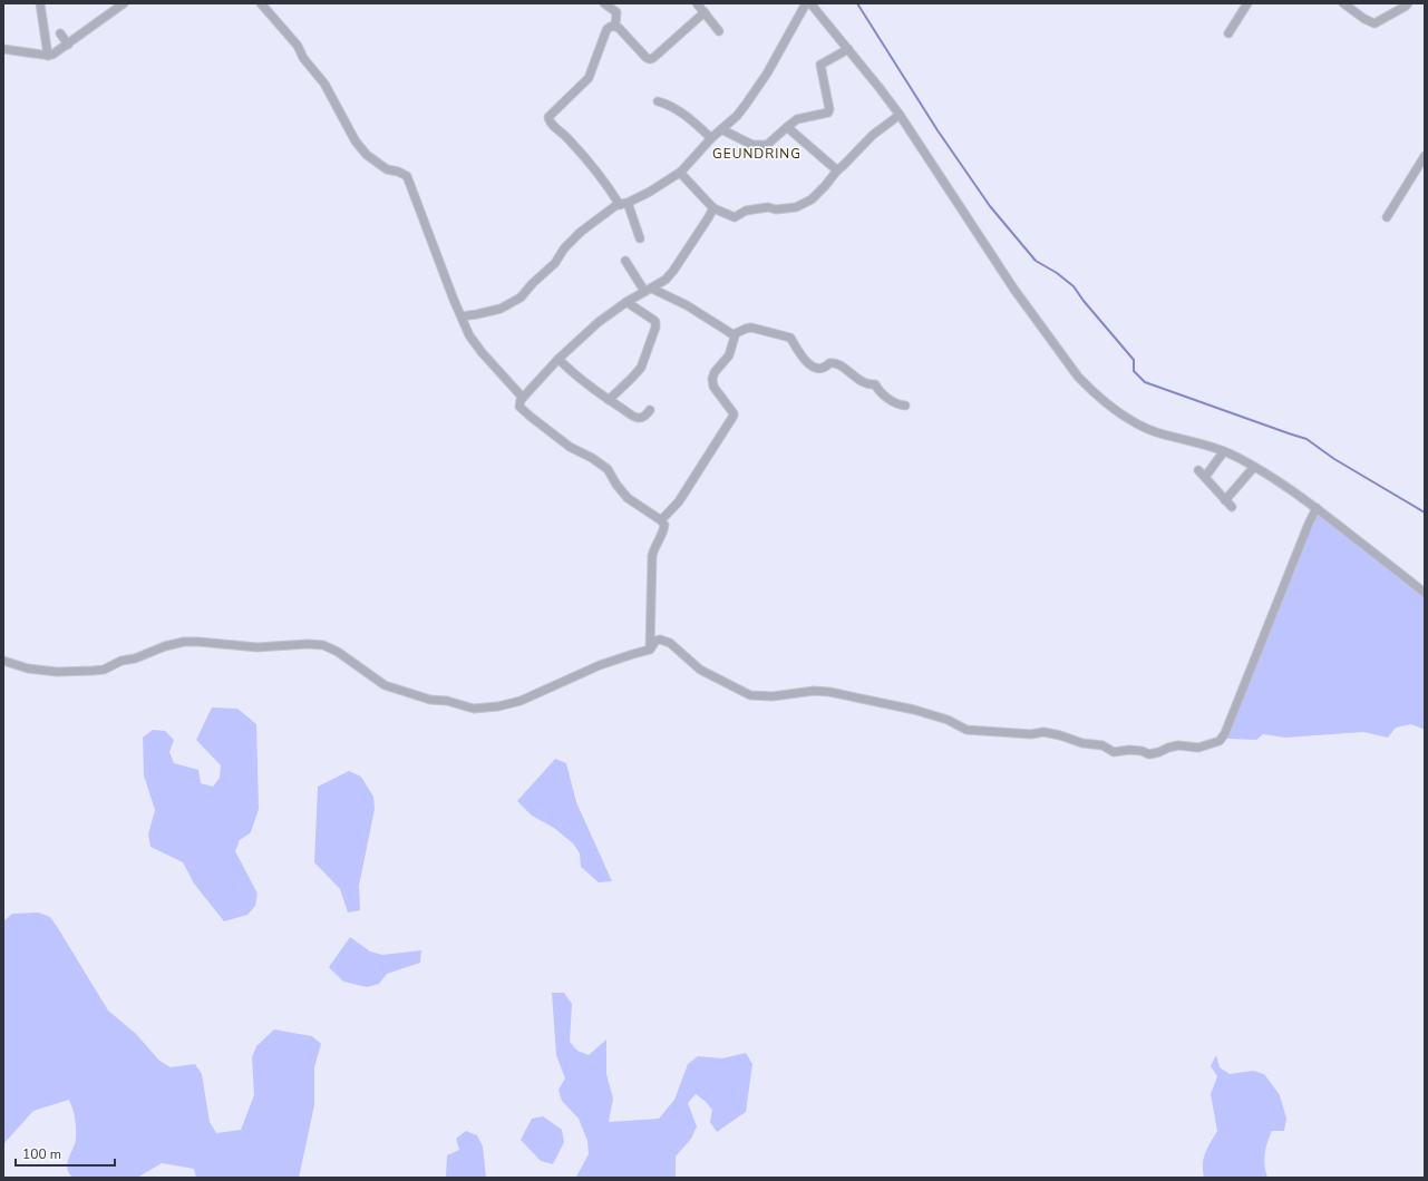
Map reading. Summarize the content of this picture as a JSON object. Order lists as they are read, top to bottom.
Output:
{
  "districts": ["GEUNDRING"],
  "scale_bar": "100 m"
}
